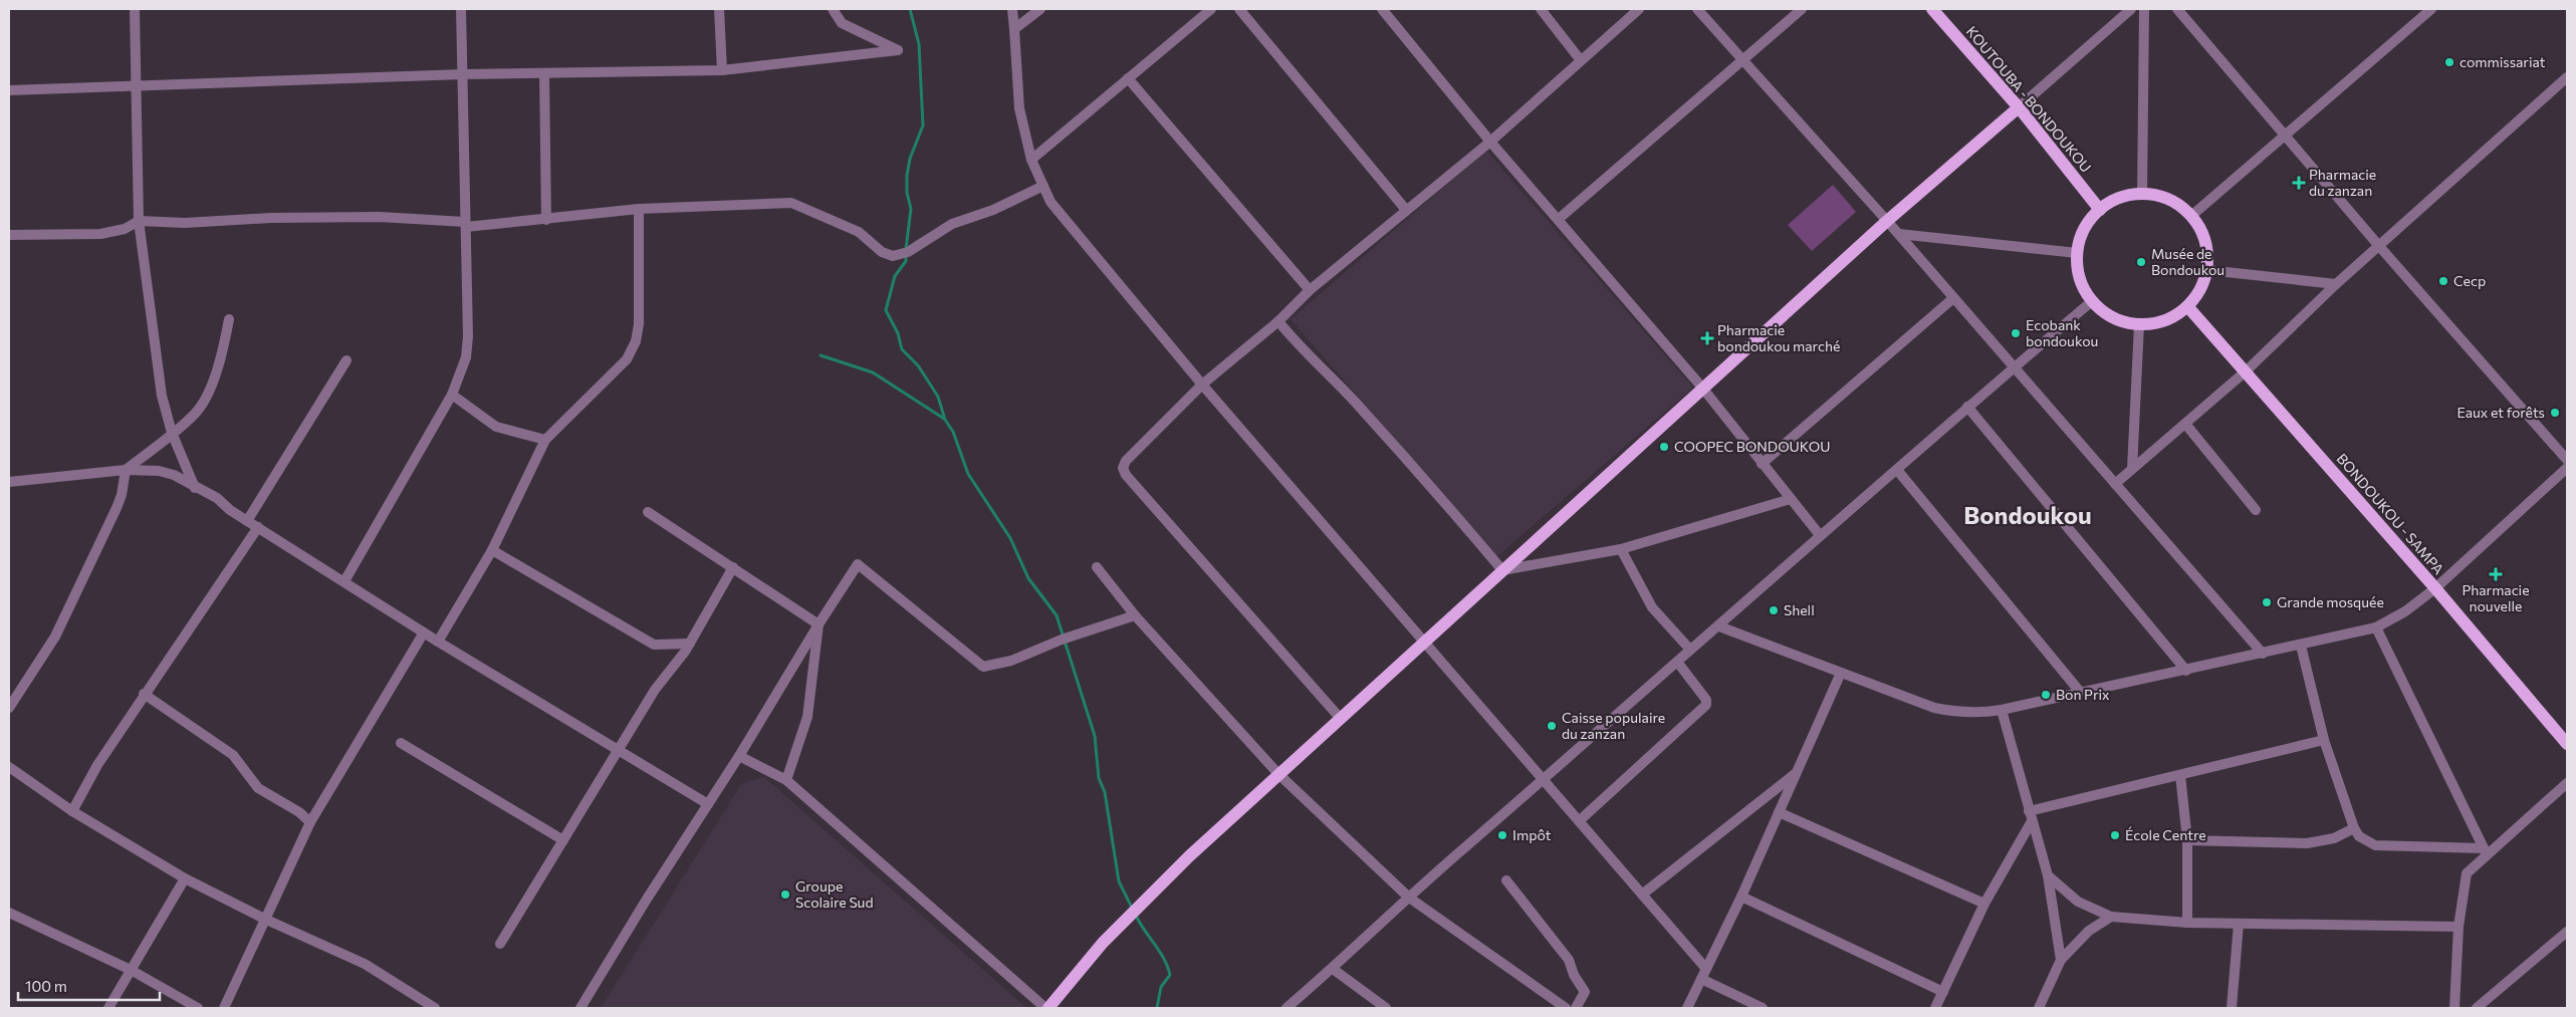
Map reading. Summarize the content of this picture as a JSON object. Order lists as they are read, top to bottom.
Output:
{
  "streets": {
    "main road": ["KOUTOUBA - BONDOUKOU", "BONDOUKOU - SAMPA"]
  },
  "crossings": [
    ["KOUTOUBA - BONDOUKOU", "BONDOUKOU - SAMPA"]
  ],
  "districts": ["Bondoukou"],
  "places": {
    "other": [
      "commissariat",
      "Musée de Bondoukou",
      "Cecp",
      "Ecobank bondoukou",
      "Eaux et forêts",
      "COOPEC BONDOUKOU",
      "Grande mosquée",
      "Shell",
      "Bon Prix",
      "Caisse populaire du zanzan",
      "Impôt",
      "École Centre",
      "Groupe Scolaire Sud"
    ],
    "health": ["Pharmacie du zanzan", "Pharmacie bondoukou marché", "Pharmacie nouvelle"]
  },
  "scale_bar": "100 m"
}
